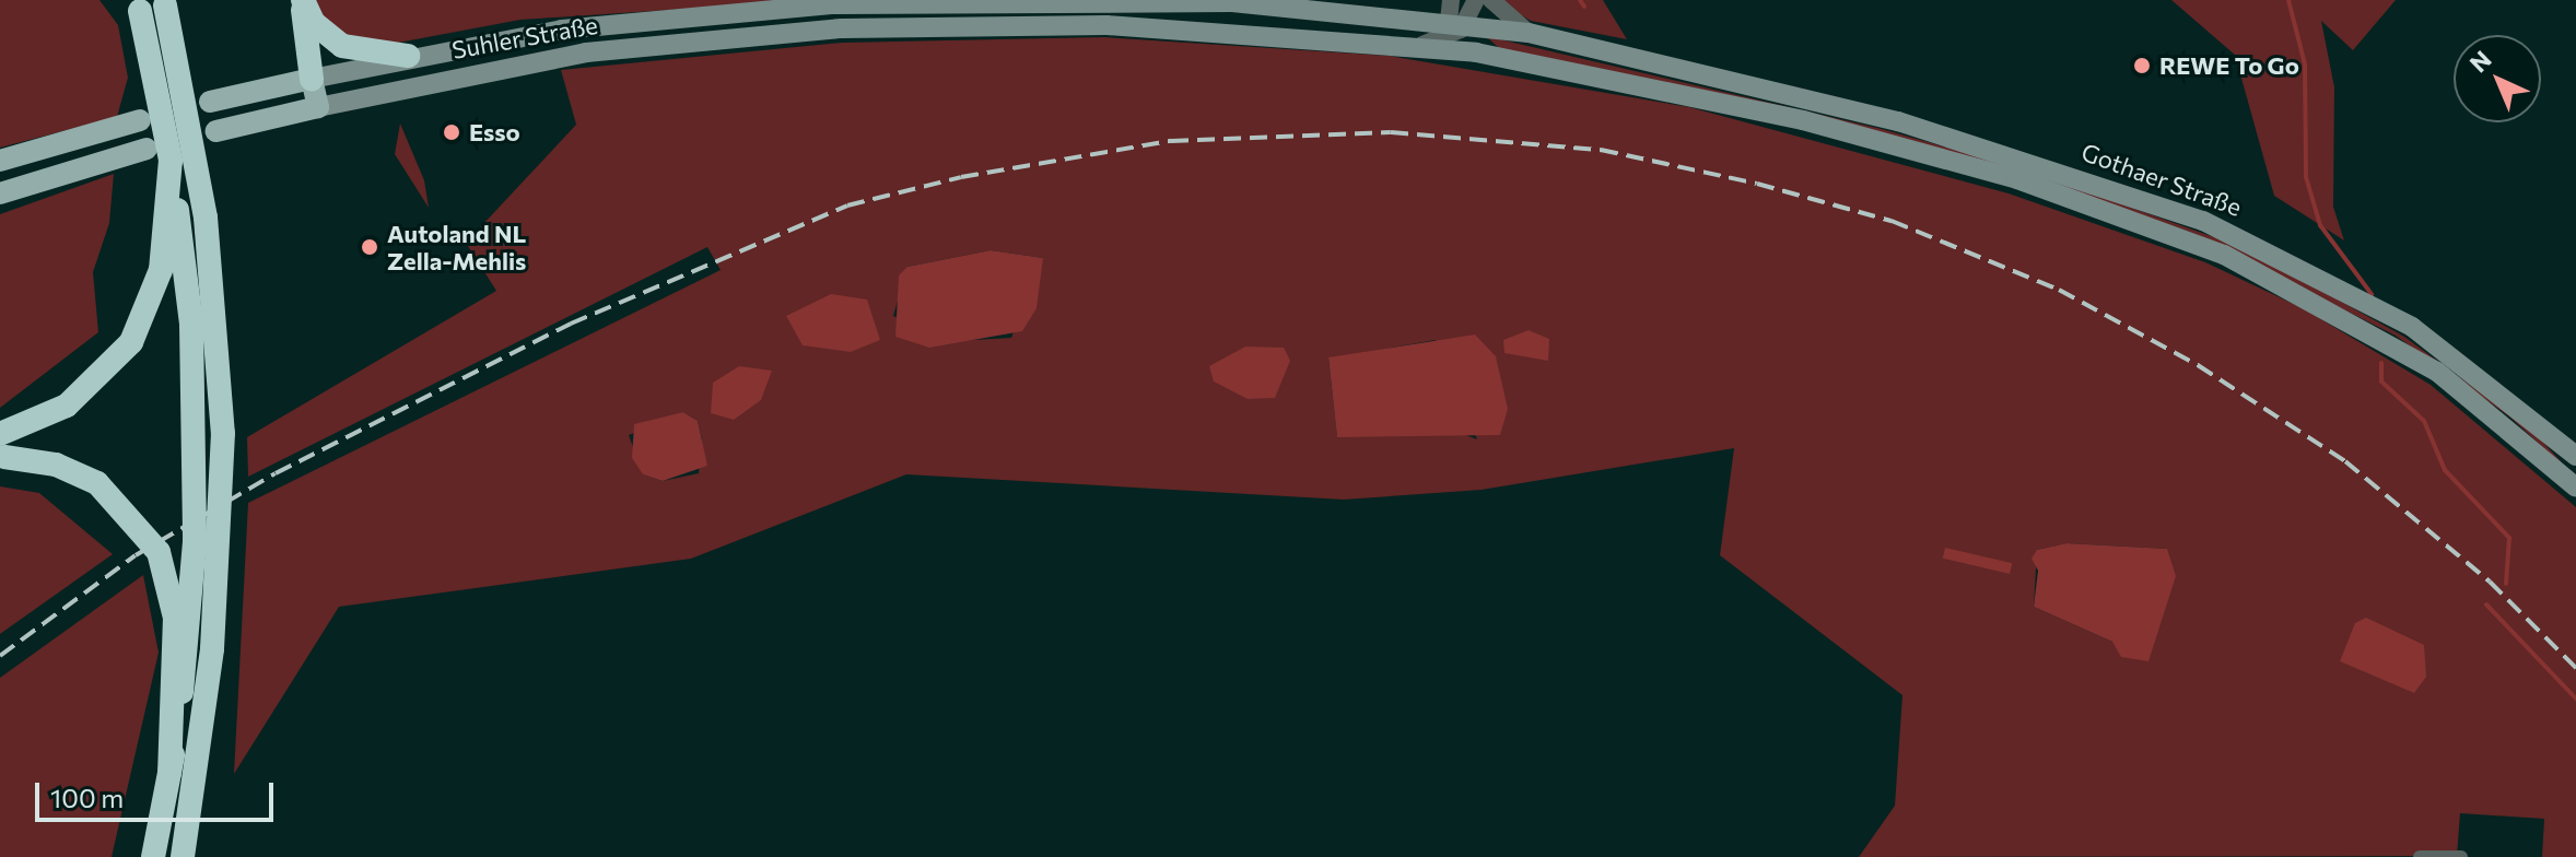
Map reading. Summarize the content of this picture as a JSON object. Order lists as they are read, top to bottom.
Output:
{
  "streets": {
    "main road": ["Suhler Straße", "Gothaer Straße"]
  },
  "crossings": [
    ["Suhler Straße", "Gothaer Straße"]
  ],
  "places": ["REWE To Go", "Esso", "Autoland NL Zella-Mehlis"],
  "scale_bar": "100 m",
  "north": "top left"
}
